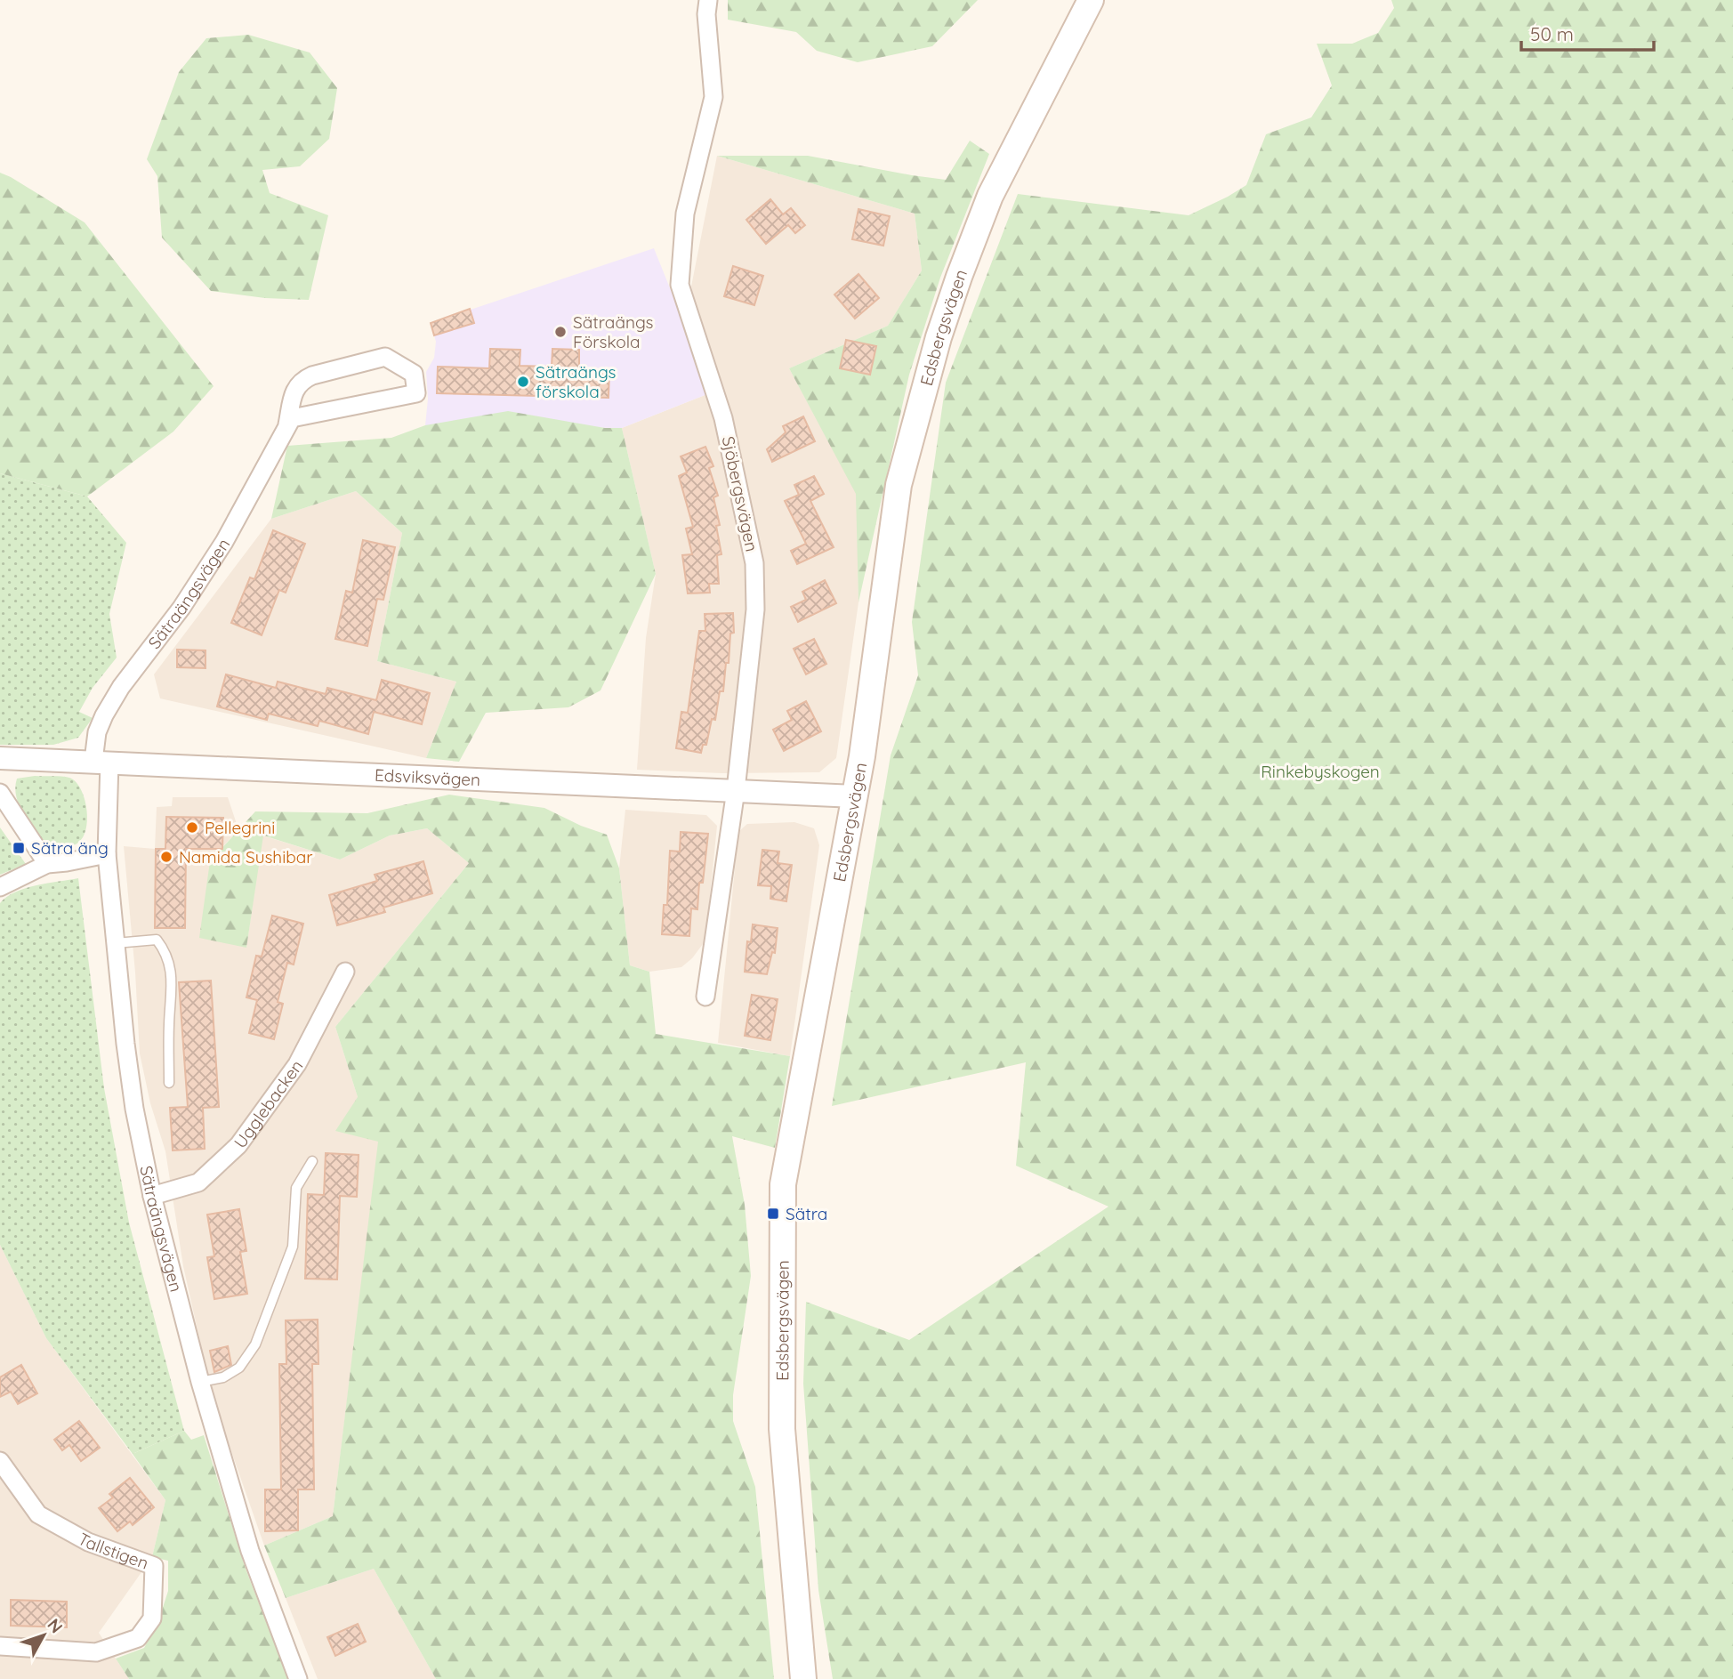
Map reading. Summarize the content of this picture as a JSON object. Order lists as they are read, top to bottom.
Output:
{
  "streets": {
    "main road": ["Edsbergsvägen"],
    "street": [
      "Sjöbergsvägen",
      "Sätraängsvägen",
      "Edsviksvägen",
      "Ugglebacken",
      "Tallstigen"
    ]
  },
  "crossings": [
    ["Edsbergsvägen", "Edsviksvägen"],
    ["Sjöbergsvägen", "Edsviksvägen"],
    ["Sätraängsvägen", "Edsviksvägen"],
    ["Sätraängsvägen", "Ugglebacken"]
  ],
  "parks": ["Rinkebyskogen"],
  "places": {
    "other": [
      "Sätraängs Förskola",
      "Sätraängs förskola",
      "Pellegrini",
      "Namida Sushibar"
    ],
    "transit": ["Sätra äng", "Sätra"]
  },
  "scale_bar": "50 m",
  "north": "top right"
}
